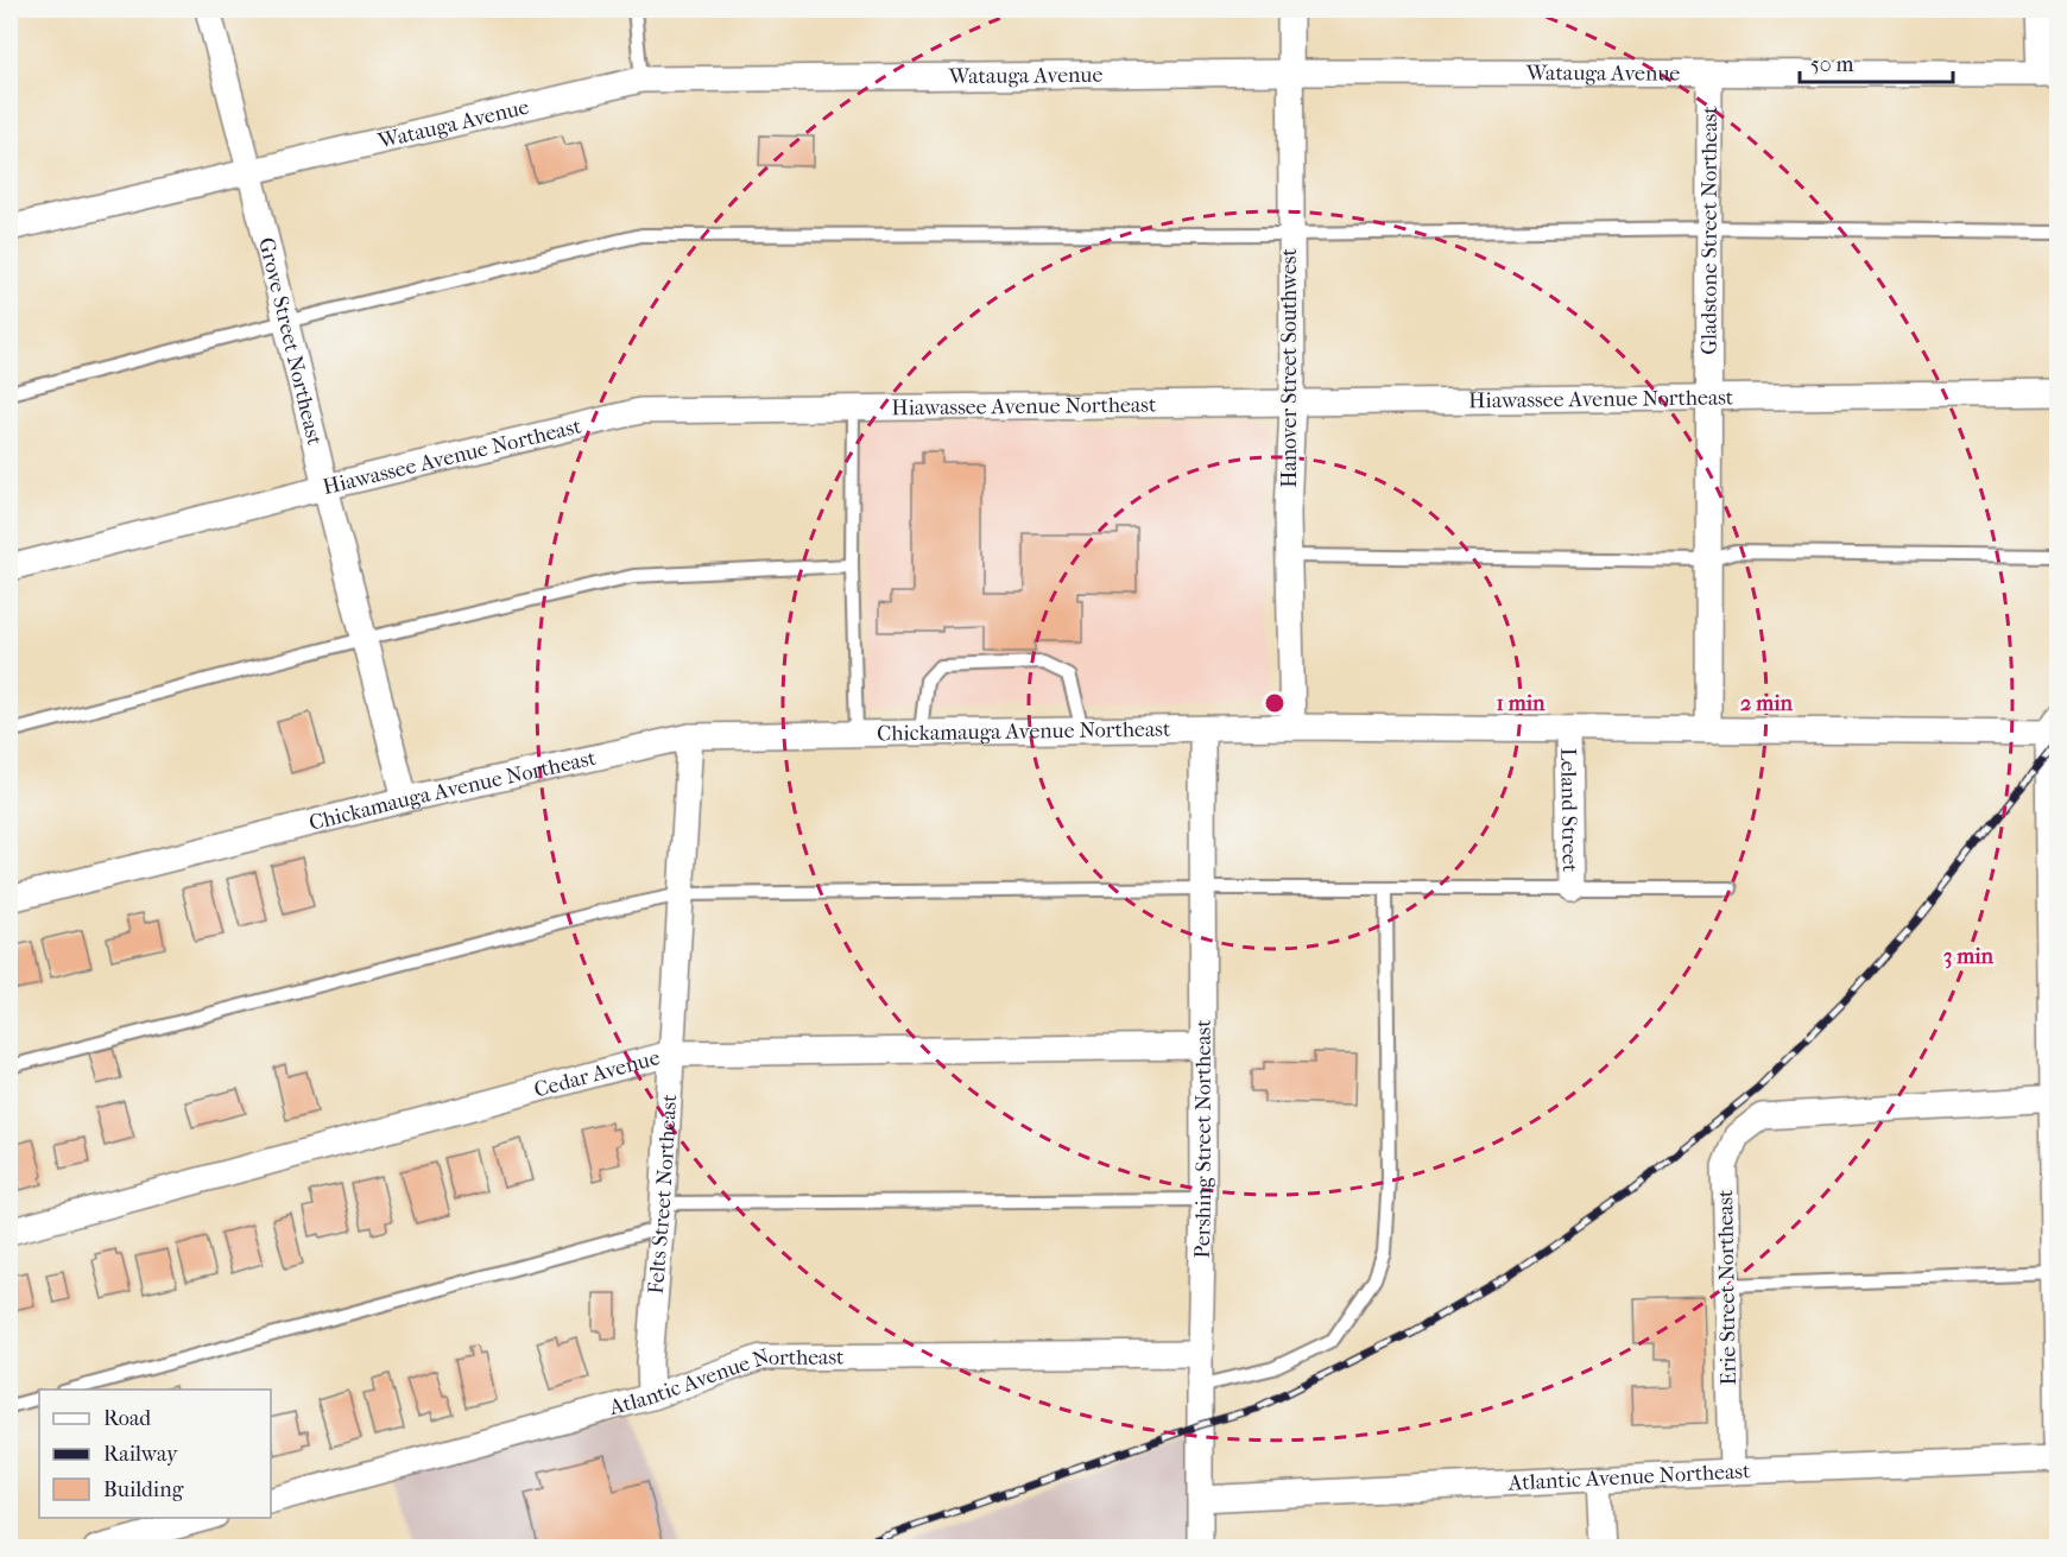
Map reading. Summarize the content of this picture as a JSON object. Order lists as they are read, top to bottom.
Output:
{
  "streets": {
    "street": [
      "Watauga Avenue",
      "Gladstone Street Northeast",
      "Grove Street Northeast",
      "Hanover Street Southwest",
      "Hiawassee Avenue Northeast",
      "Chickamauga Avenue Northeast",
      "Leland Street",
      "Cedar Avenue",
      "Pershing Street Northeast",
      "Felts Street Northeast",
      "Erie Street Northeast",
      "Atlantic Avenue Northeast"
    ]
  },
  "crossings": [
    ["Watauga Avenue", "Gladstone Street Northeast"],
    ["Watauga Avenue", "Grove Street Northeast"],
    ["Watauga Avenue", "Hanover Street Southwest"],
    ["Gladstone Street Northeast", "Hiawassee Avenue Northeast"],
    ["Gladstone Street Northeast", "Chickamauga Avenue Northeast"],
    ["Grove Street Northeast", "Hiawassee Avenue Northeast"],
    ["Grove Street Northeast", "Chickamauga Avenue Northeast"],
    ["Hanover Street Southwest", "Hiawassee Avenue Northeast"],
    ["Hanover Street Southwest", "Chickamauga Avenue Northeast"],
    ["Chickamauga Avenue Northeast", "Leland Street"],
    ["Chickamauga Avenue Northeast", "Pershing Street Northeast"],
    ["Chickamauga Avenue Northeast", "Felts Street Northeast"],
    ["Cedar Avenue", "Pershing Street Northeast"],
    ["Cedar Avenue", "Felts Street Northeast"],
    ["Pershing Street Northeast", "Atlantic Avenue Northeast"],
    ["Felts Street Northeast", "Atlantic Avenue Northeast"],
    ["Erie Street Northeast", "Atlantic Avenue Northeast"]
  ],
  "legend": ["Road", "Railway", "Building"],
  "scale_bar": "50 m",
  "rings": ["1 min", "2 min", "3 min"]
}
